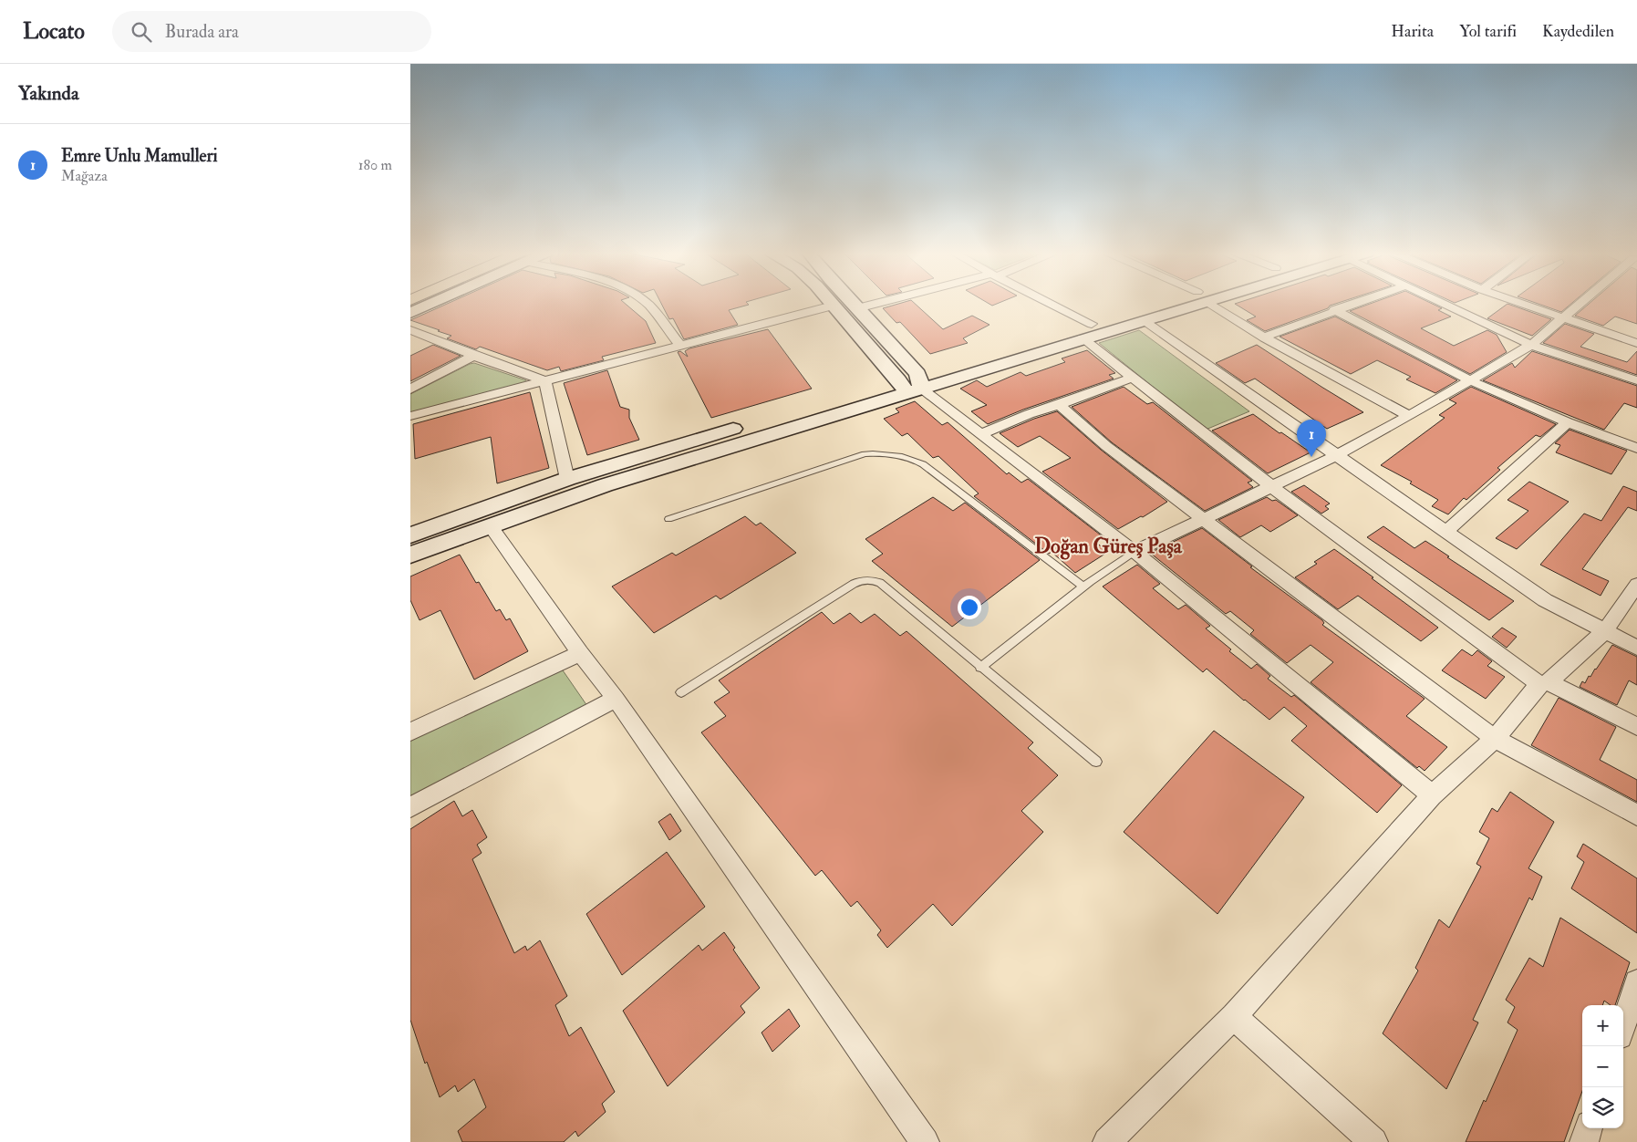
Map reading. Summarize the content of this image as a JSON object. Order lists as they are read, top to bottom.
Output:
{
  "districts": ["Doğan Güreş Paşa"],
  "page": {
    "header": "Locato",
    "search": "Burada ara",
    "nav": ["Harita", "Yol tarifi", "Kaydedilen"],
    "heading": "Yakında",
    "list": [
      {
        "mark": "1",
        "name": "Emre Unlu Mamulleri",
        "note": "Mağaza",
        "value": "180 m"
      }
    ],
    "pins": "1",
    "map_buttons": ["+", "−"]
  }
}
